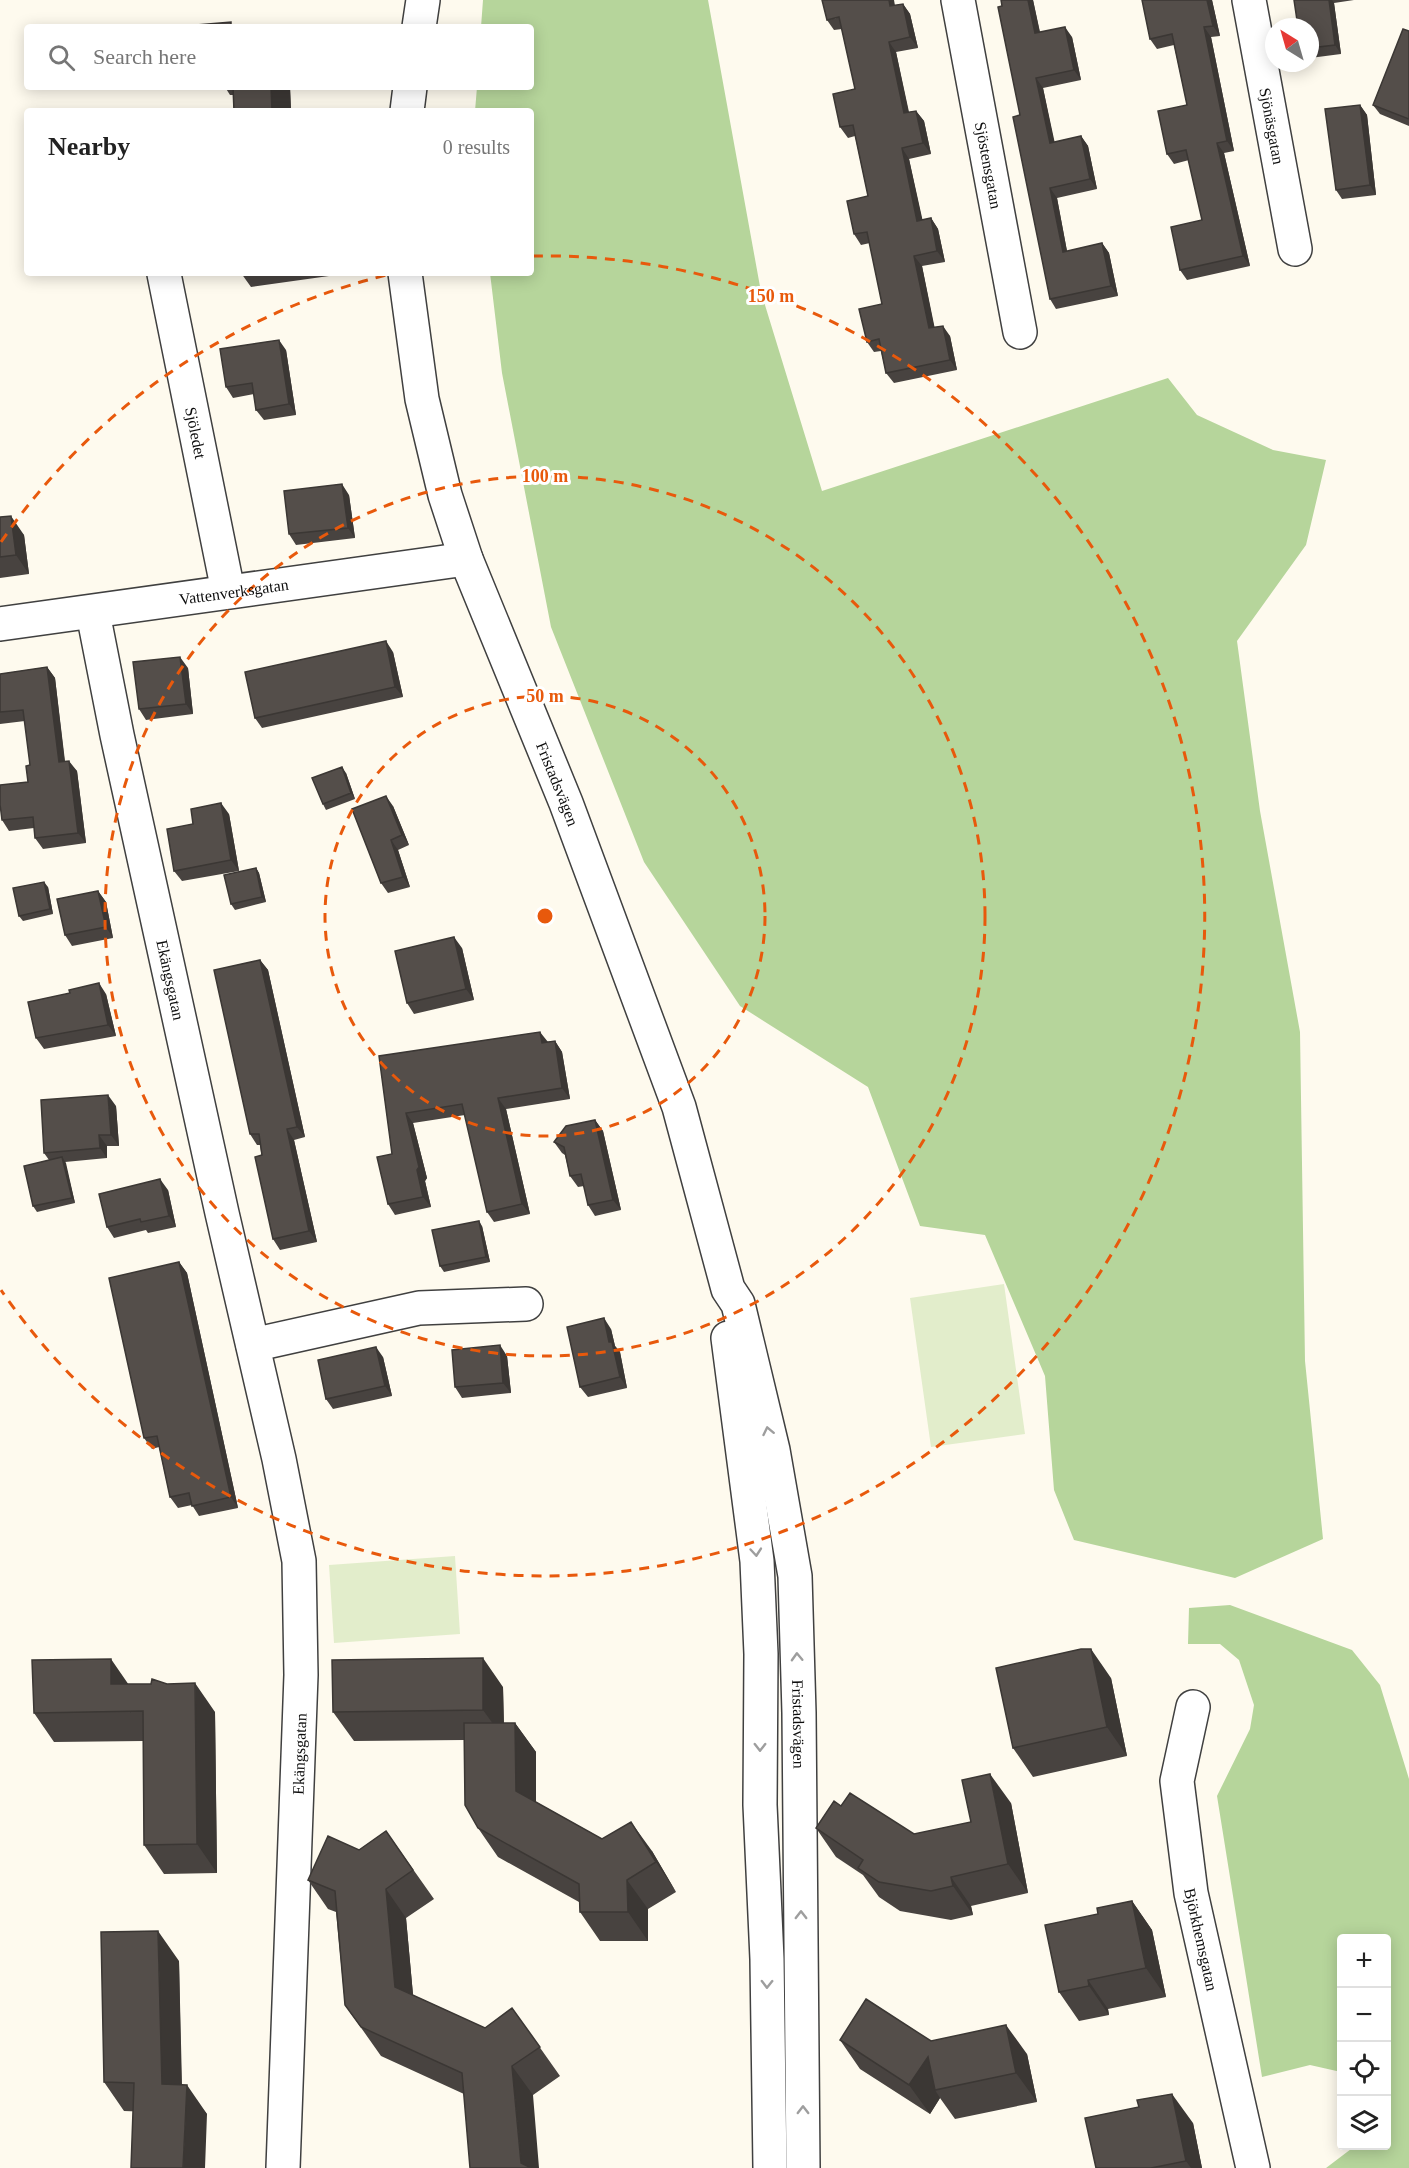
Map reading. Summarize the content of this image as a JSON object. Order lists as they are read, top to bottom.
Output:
{
  "streets": {
    "street": [
      "Sjönäsgatan",
      "Sjöstensgatan",
      "Sjöledet",
      "Vattenverksgatan",
      "Fristadsvägen",
      "Ekängsgatan",
      "Björkhemsgatan"
    ]
  },
  "crossings": [
    ["Sjöledet", "Vattenverksgatan"],
    ["Vattenverksgatan", "Fristadsvägen"],
    ["Vattenverksgatan", "Ekängsgatan"]
  ],
  "north": "top left",
  "page": {
    "search": "Search here",
    "heading": ["Nearby", "0 results"],
    "map_buttons": ["+", "−"]
  },
  "rings": ["150 m", "100 m", "50 m"]
}
